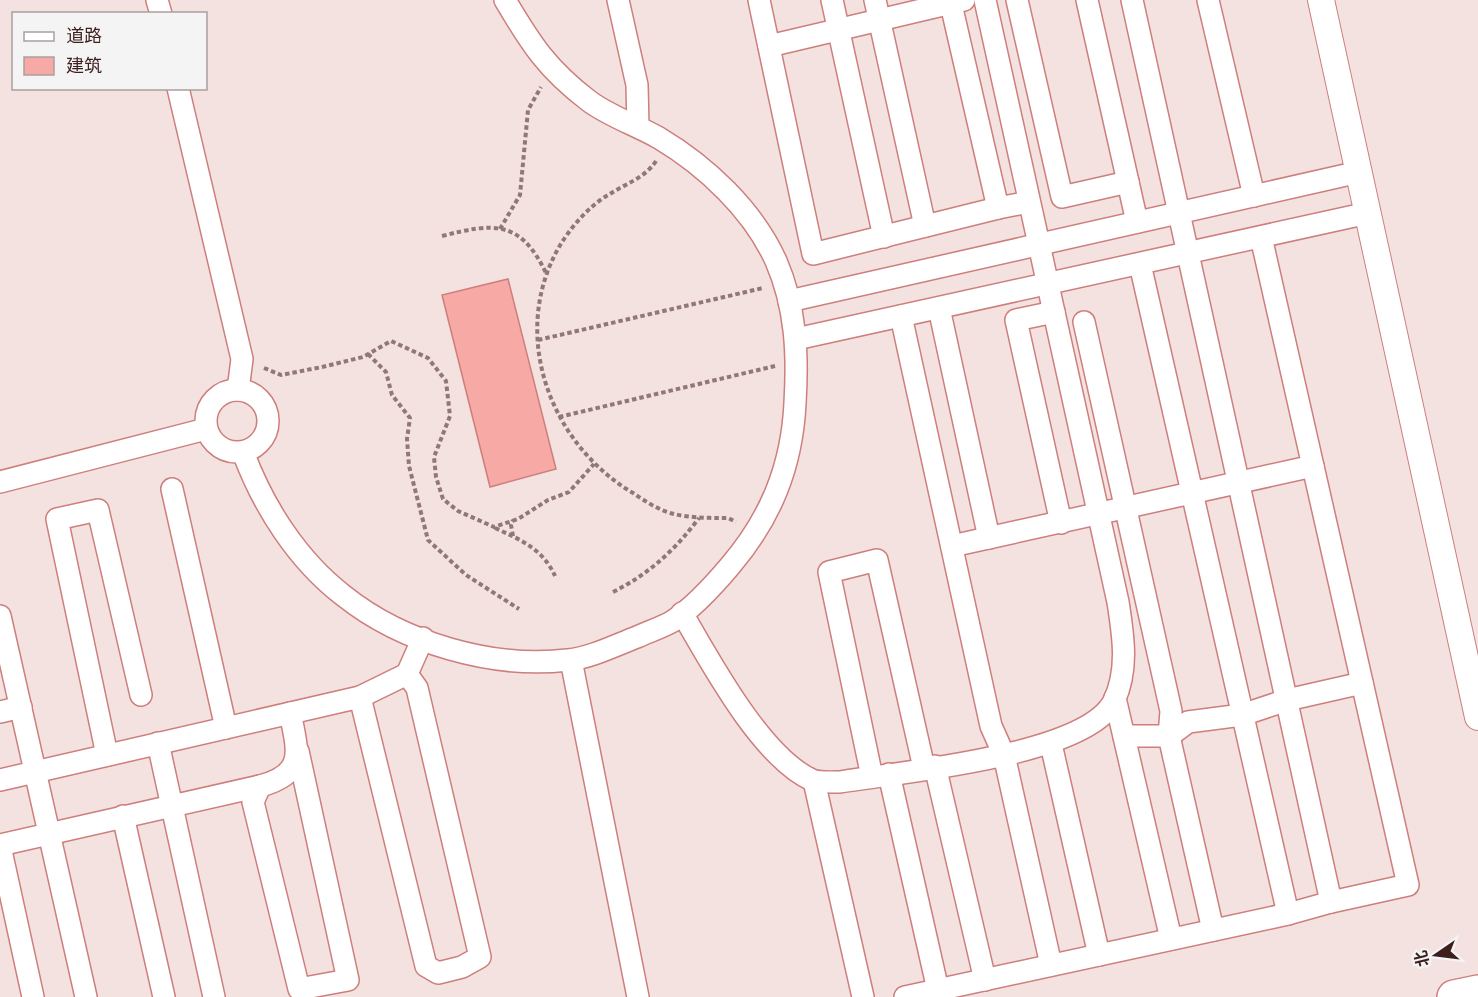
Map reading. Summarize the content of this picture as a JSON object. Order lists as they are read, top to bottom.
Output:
{
  "legend": ["道路", "建筑"],
  "north": "left"
}
